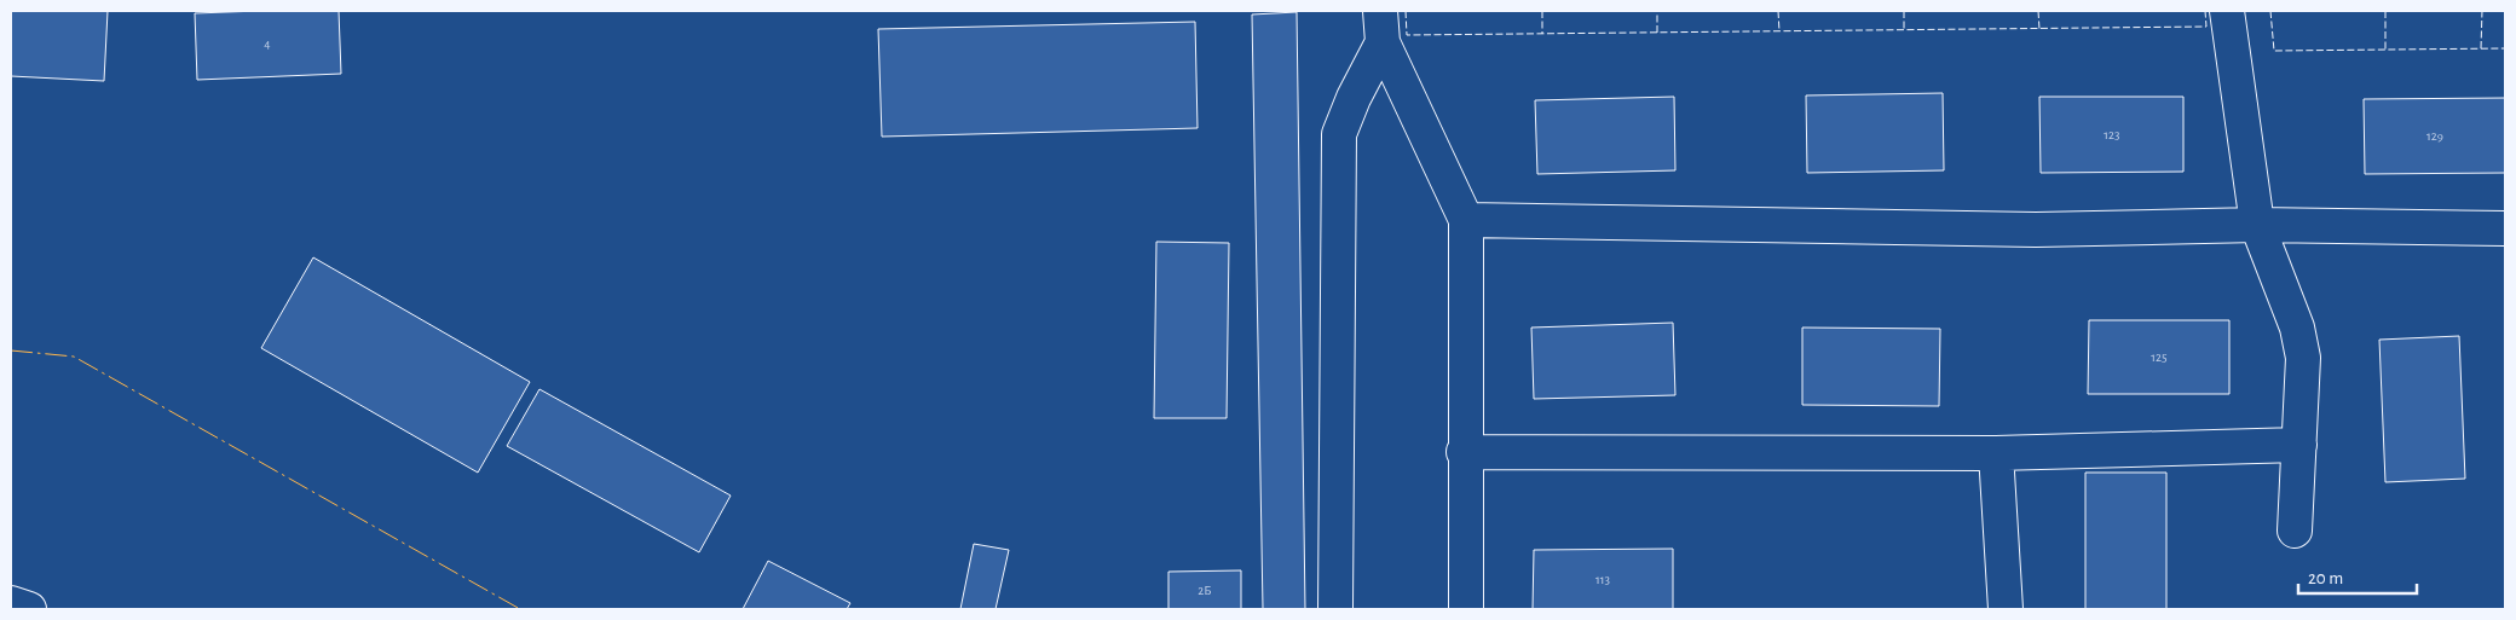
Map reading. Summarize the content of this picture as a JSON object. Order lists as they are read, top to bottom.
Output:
{
  "house_numbers": [
    "4",
    "123",
    "129",
    "125",
    "113",
    "2Б"
  ],
  "scale_bar": "20 m"
}
